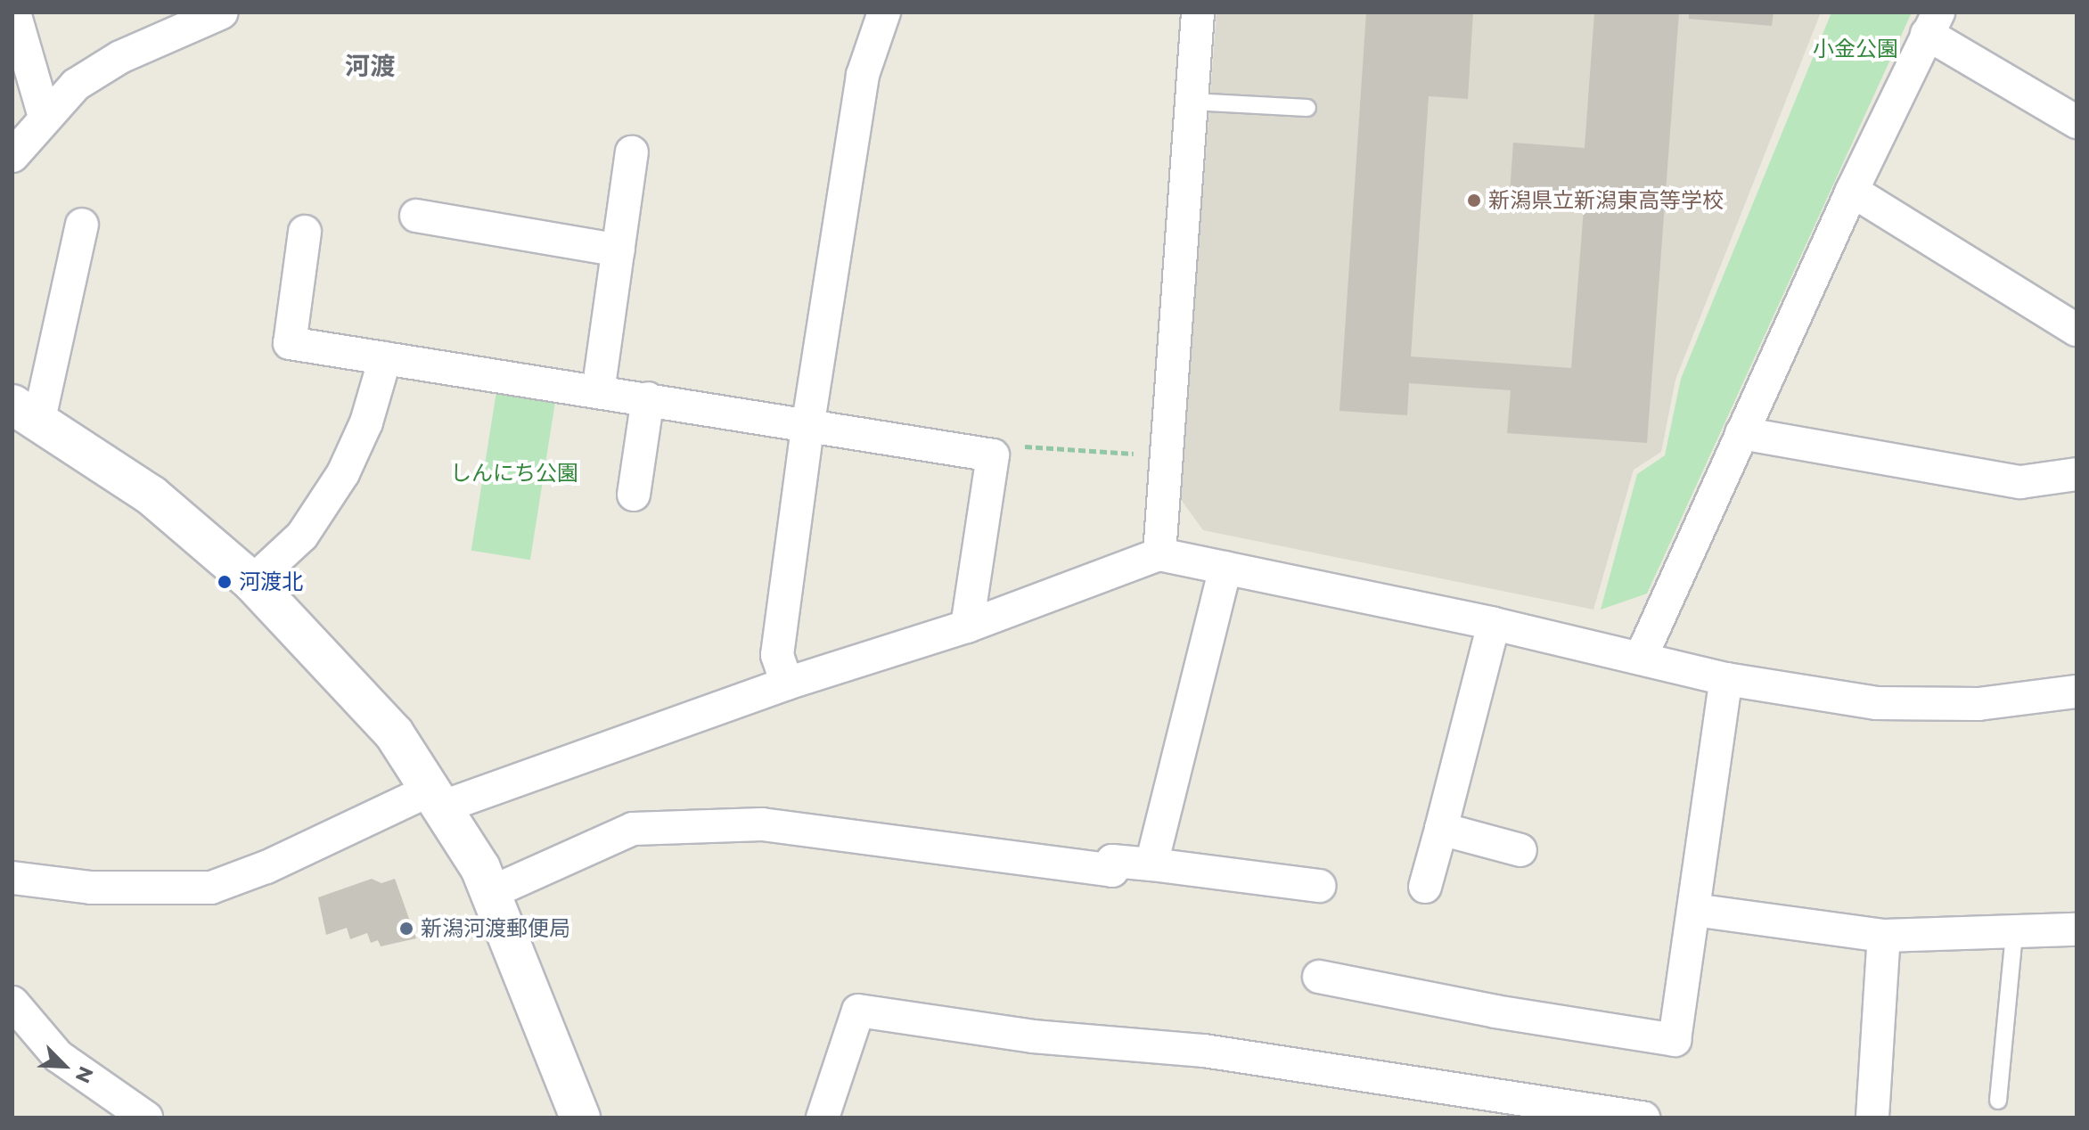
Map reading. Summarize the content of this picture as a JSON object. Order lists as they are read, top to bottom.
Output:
{
  "districts": ["河渡"],
  "parks": ["小金公園", "しんにち公園"],
  "places": ["新潟県立新潟東高等学校", "河渡北", "新潟河渡郵便局"],
  "north": "bottom right"
}
